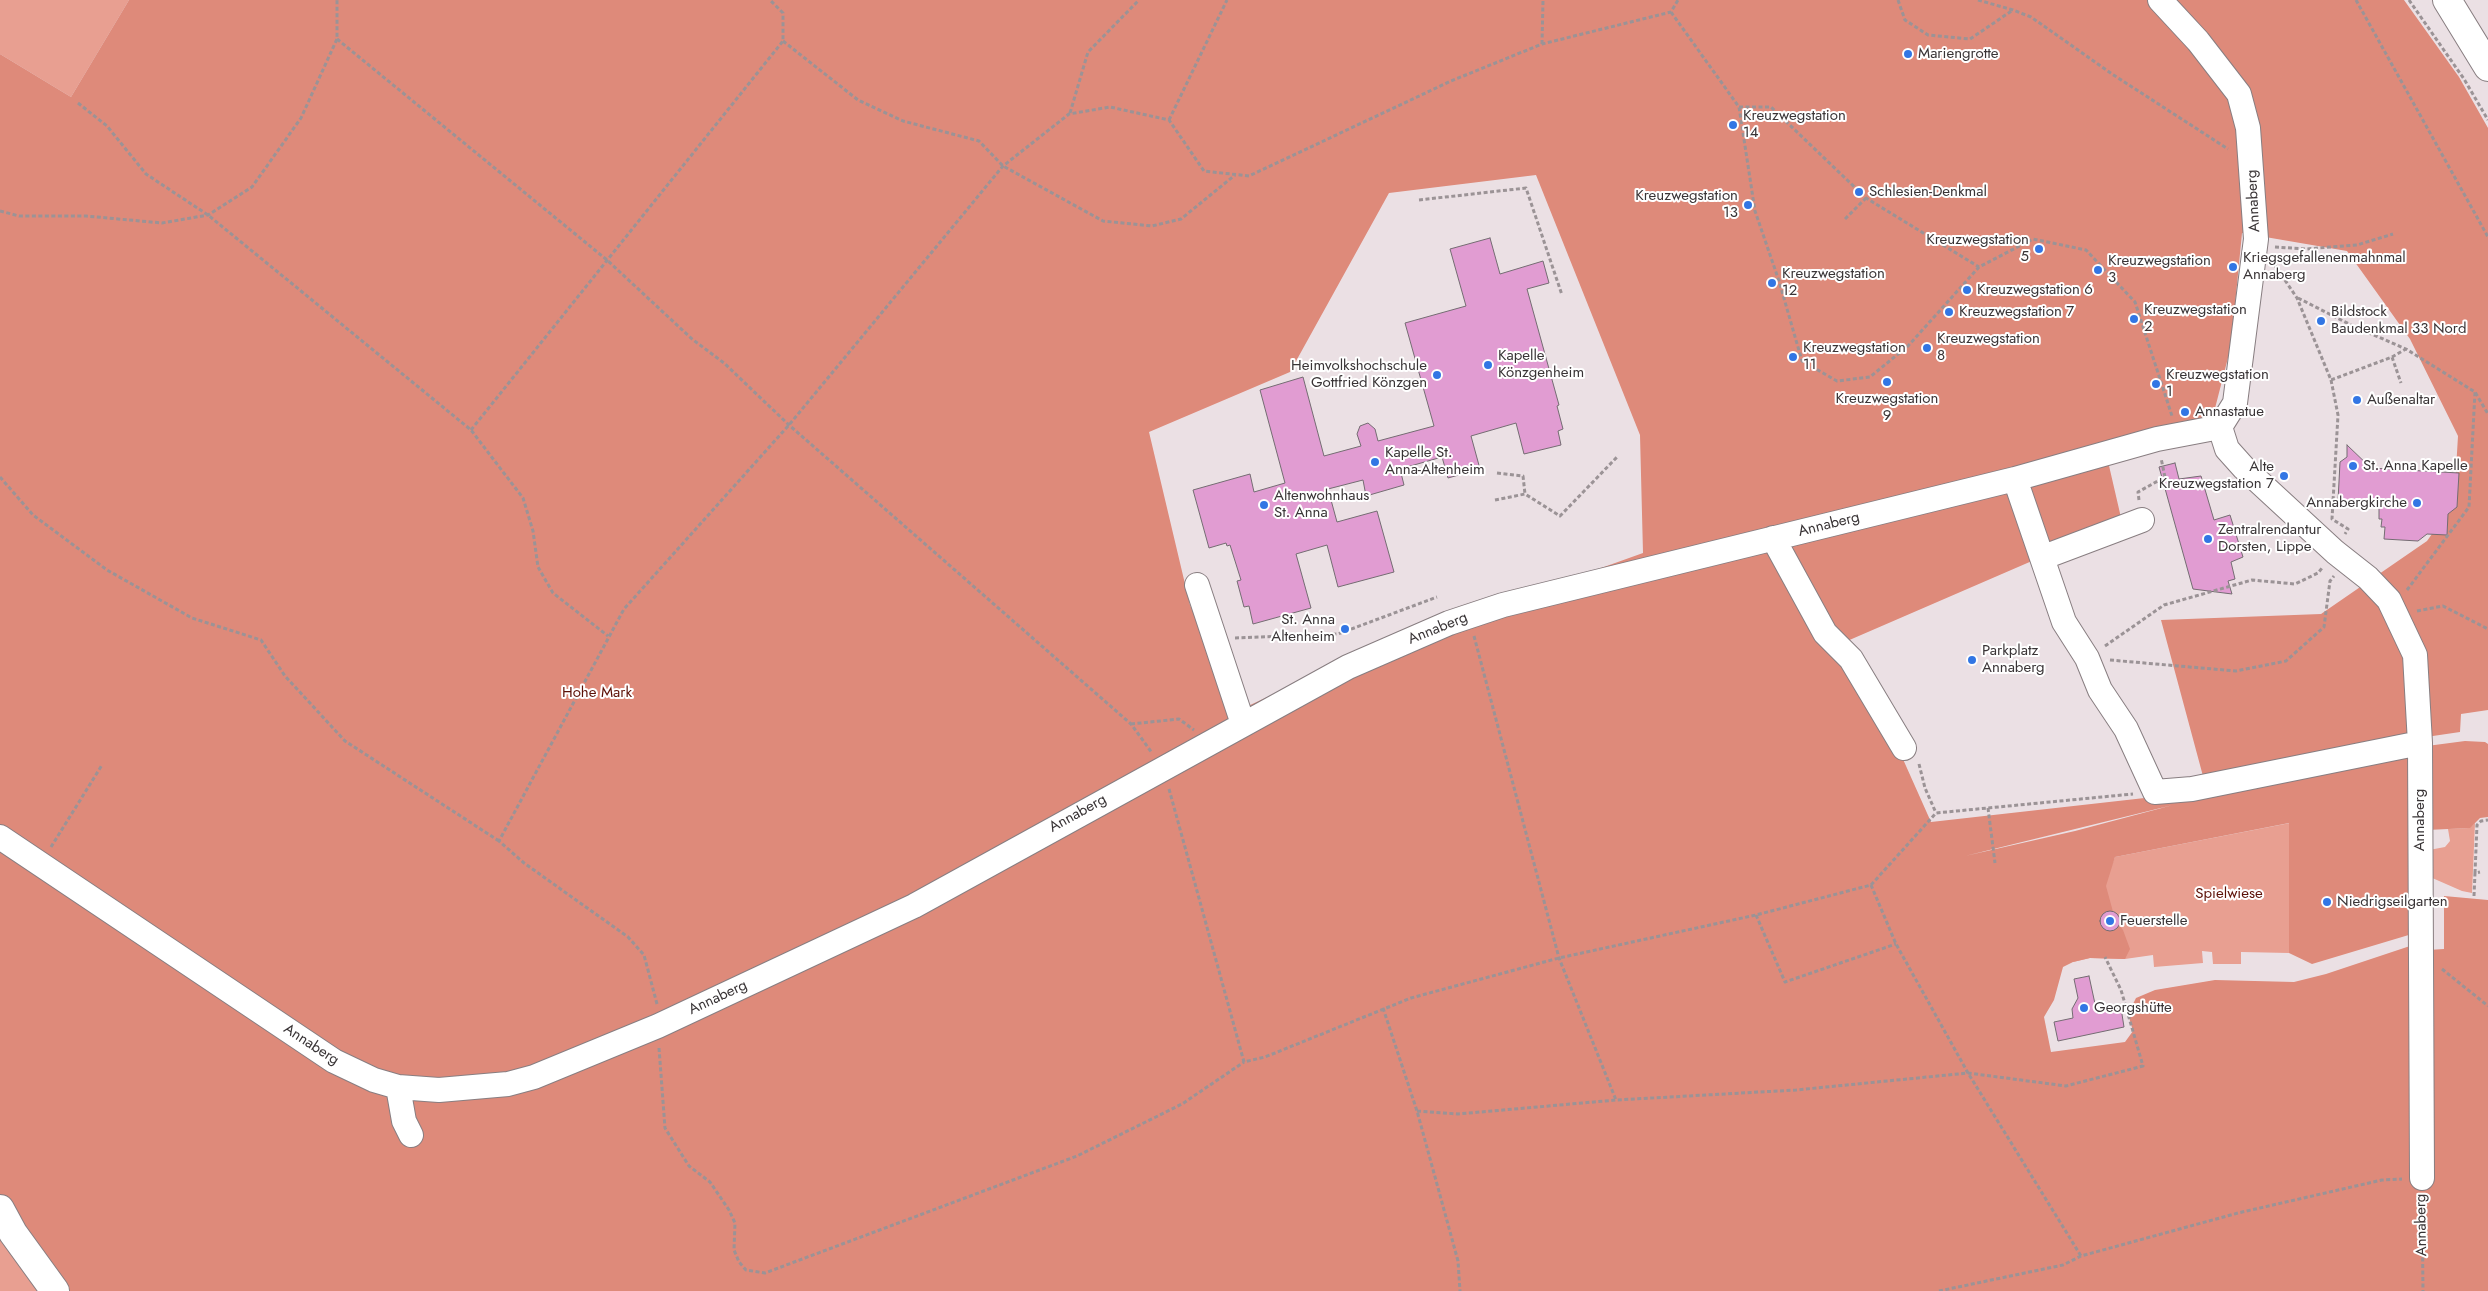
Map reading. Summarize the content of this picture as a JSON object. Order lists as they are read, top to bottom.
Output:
{
  "streets": {
    "street": ["Annaberg"]
  },
  "parks": ["Hohe Mark", "Spielwiese"],
  "places": [
    "Mariengrotte",
    "Kreuzwegstation 14",
    "Schlesien-Denkmal",
    "Kreuzwegstation 13",
    "Kreuzwegstation 5",
    "Kriegsgefallenenmahnmal Annaberg",
    "Kreuzwegstation 3",
    "Kreuzwegstation 12",
    "Kreuzwegstation 6",
    "Kreuzwegstation 7",
    "Kreuzwegstation 2",
    "Bildstock Baudenkmal 33 Nord",
    "Kreuzwegstation 8",
    "Kreuzwegstation 11",
    "Kapelle Könzgenheim",
    "Heimvolkshochschule Gottfried Könzgen",
    "Kreuzwegstation 9",
    "Kreuzwegstation 1",
    "Außenaltar",
    "Annastatue",
    "Kapelle St. Anna-Altenheim",
    "St. Anna Kapelle",
    "Alte Kreuzwegstation 7",
    "Annabergkirche",
    "Altenwohnhaus St. Anna",
    "Zentralrendantur Dorsten, Lippe",
    "St. Anna Altenheim",
    "Parkplatz Annaberg",
    "Niedrigseilgarten",
    "Feuerstelle",
    "Georgshütte"
  ]
}
